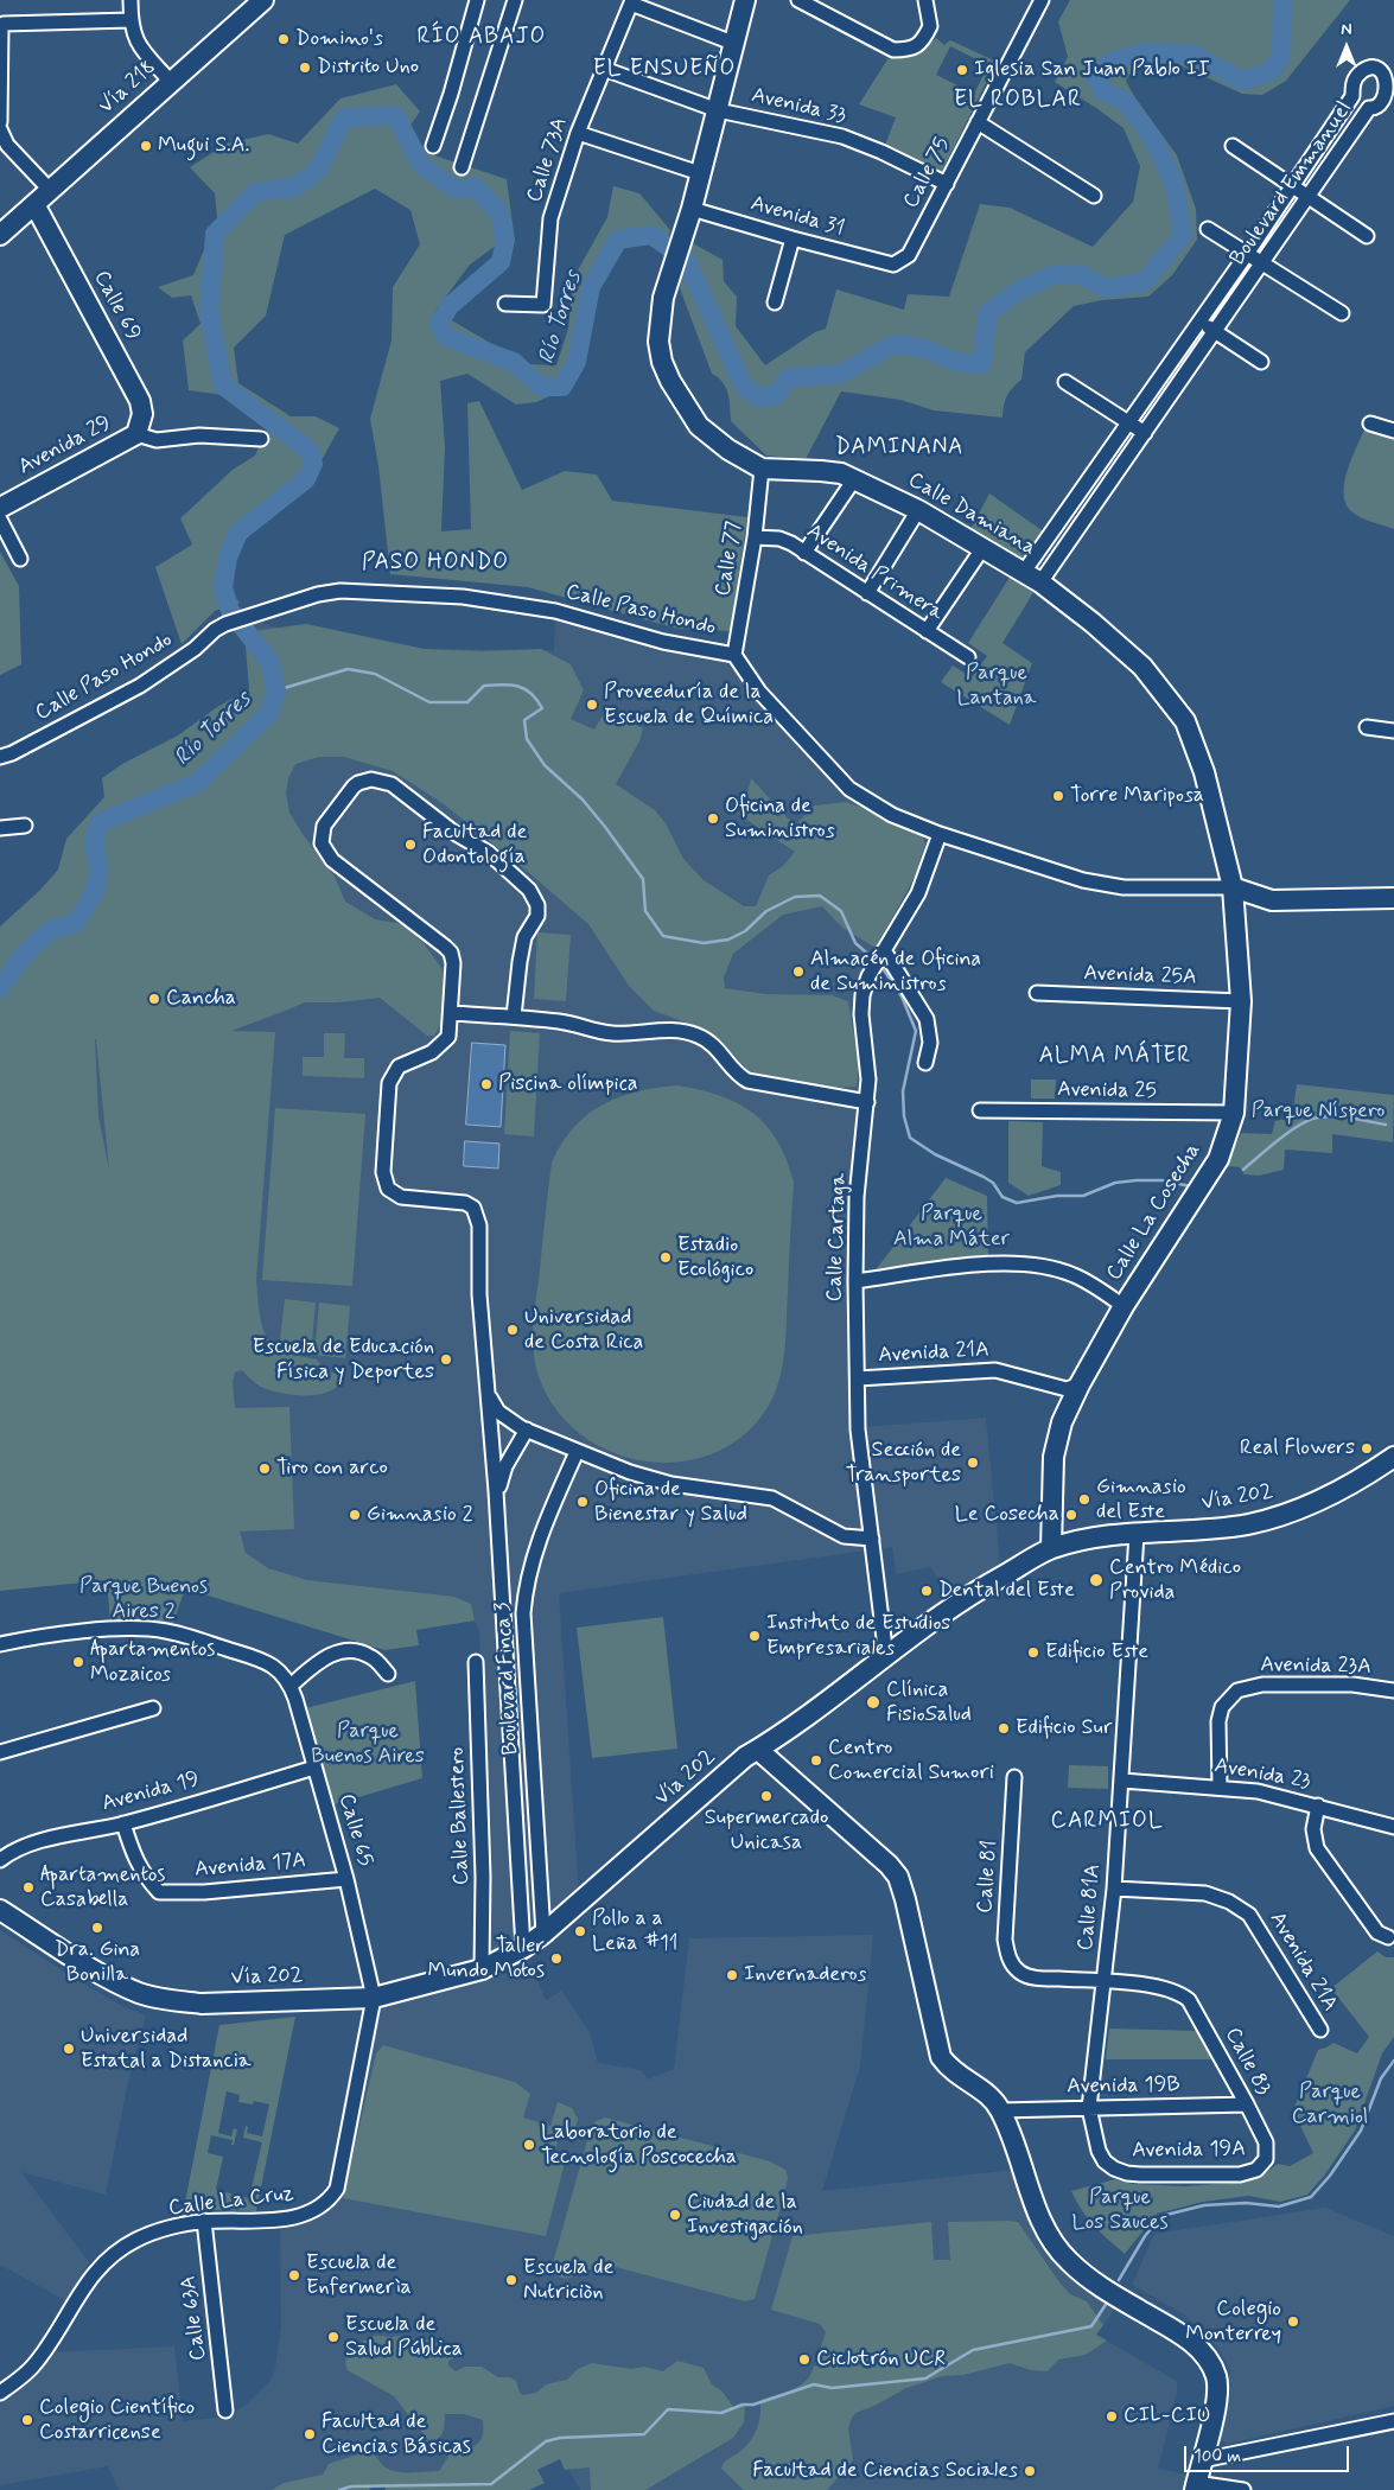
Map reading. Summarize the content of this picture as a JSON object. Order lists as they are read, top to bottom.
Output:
{
  "streets": {
    "street": [
      "Vía 218",
      "Avenida 33",
      "Calle 73A",
      "Calle 75",
      "Boulevard Emmanuel",
      "Avenida 31",
      "Calle 69",
      "Avenida 29",
      "Calle Damiana",
      "Calle 77",
      "Avenida Primera",
      "Calle Paso Hondo",
      "Avenida 25A",
      "Avenida 25",
      "Calle La Cosecha",
      "Calle Cartaga",
      "Avenida 21A",
      "Vía 202",
      "Avenida 23A",
      "Boulevard Finca 3",
      "Avenida 23",
      "Avenida 19",
      "Calle Ballestero",
      "Calle 65",
      "Avenida 17A",
      "Calle 81",
      "Calle 81A",
      "Calle 83",
      "Avenida 19B",
      "Avenida 19A",
      "Calle La Cruz",
      "Calle 63A"
    ]
  },
  "crossings": [
    ["Vía 218", "Calle 69"],
    ["Avenida 33", "Calle 73A"],
    ["Avenida 33", "Calle 75"],
    ["Avenida 33", "Calle Damiana"],
    ["Calle 75", "Avenida 31"],
    ["Boulevard Emmanuel", "Calle Damiana"],
    ["Avenida 31", "Calle Damiana"],
    ["Calle 69", "Avenida 29"],
    ["Calle Damiana", "Calle 77"],
    ["Calle Damiana", "Calle Paso Hondo"],
    ["Calle Damiana", "Calle La Cosecha"],
    ["Calle 77", "Avenida Primera"],
    ["Calle 77", "Calle Paso Hondo"],
    ["Calle Paso Hondo", "Calle La Cosecha"],
    ["Calle Paso Hondo", "Calle Cartaga"],
    ["Avenida 25A", "Calle La Cosecha"],
    ["Avenida 25", "Calle La Cosecha"],
    ["Calle La Cosecha", "Avenida 21A"],
    ["Calle La Cosecha", "Vía 202"],
    ["Calle Cartaga", "Avenida 21A"],
    ["Calle Cartaga", "Vía 202"],
    ["Avenida 21A", "Calle 81A"],
    ["Vía 202", "Boulevard Finca 3"],
    ["Vía 202", "Calle Ballestero"],
    ["Vía 202", "Calle 65"],
    ["Vía 202", "Calle 81A"],
    ["Vía 202", "Calle La Cruz"],
    ["Avenida 23A", "Avenida 23"],
    ["Avenida 23", "Calle 81A"],
    ["Avenida 19", "Calle 65"],
    ["Avenida 19", "Avenida 17A"],
    ["Calle 65", "Avenida 17A"],
    ["Calle 65", "Calle La Cruz"],
    ["Calle 81", "Calle 83"],
    ["Calle 81A", "Calle 83"],
    ["Calle 81A", "Avenida 19B"],
    ["Calle 81A", "Avenida 19A"],
    ["Calle 83", "Avenida 19B"],
    ["Calle 83", "Avenida 19A"],
    ["Calle La Cruz", "Calle 63A"]
  ],
  "districts": [
    "RÍO ABAJO",
    "EL ENSUEÑO",
    "EL ROBLAR",
    "DAMINANA",
    "PASO HONDO",
    "ALMA MÁTER",
    "CARMIOL"
  ],
  "water": ["Río Torres"],
  "parks": [
    "Parque Lantana",
    "Parque Níspero",
    "Parque Alma Máter",
    "Parque Buenos Aires 2",
    "Parque Buenos Aires",
    "Parque Carmiol",
    "Parque Los Sauces"
  ],
  "places": [
    "Domino's",
    "Distrito Uno",
    "Iglesia San Juan Pablo II",
    "Mugui S.A.",
    "Proveeduría de la Escuela de Química",
    "Torre Mariposa",
    "Oficina de Suministros",
    "Facultad de Odontología",
    "Almacén de Oficina de Suministros",
    "Cancha",
    "Piscina olímpica",
    "Estadio Ecológico",
    "Universidad de Costa Rica",
    "Escuela de Educación Física y Deportes",
    "Real Flowers",
    "Sección de Transportes",
    "Tiro con arco",
    "Gimnasio del Este",
    "Oficina de Bienestar y Salud",
    "Gimnasio 2",
    "Le Cosecha",
    "Centro Médico Provida",
    "Dental del Este",
    "Instituto de Estudios Empresariales",
    "Edificio Este",
    "Apartamentos Mozaicos",
    "Clínica FisioSalud",
    "Edificio Sur",
    "Centro Comercial Sumori",
    "Supermercado Unicasa",
    "Apartamentos Casabella",
    "Dra. Gina Bonilla",
    "Pollo a a Leña #11",
    "Taller Mundo Motos",
    "Invernaderos",
    "Universidad Estatal a Distancia",
    "Laboratorio de Tecnología Poscocecha",
    "Ciudad de la Investigación",
    "Escuela de Enfermerìa",
    "Escuela de Nutriciòn",
    "Colegio Monterrey",
    "Escuela de Salud Pública",
    "Ciclotrón UCR",
    "CIL-CIU",
    "Colegio Científico Costarricense",
    "Facultad de Ciencias Básicas",
    "Facultad de Ciencias Sociales"
  ],
  "scale_bar": "100 m",
  "north": "top"
}
